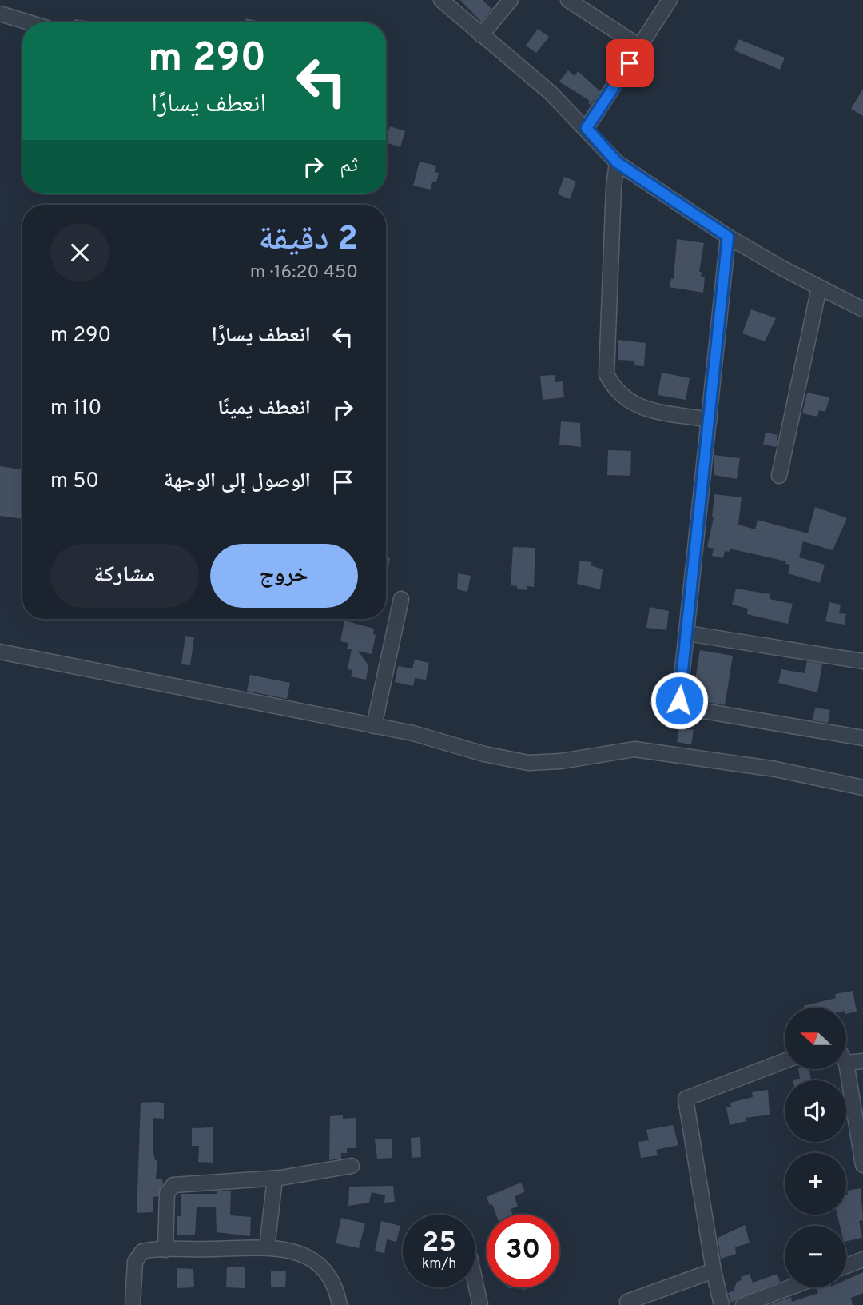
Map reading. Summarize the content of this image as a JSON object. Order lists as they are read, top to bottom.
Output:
{
  "north": "left",
  "page": {
    "turn": ["290 m", "انعطف يسارًا"],
    "then": "ثم",
    "heading": ["2 دقيقة", "450 m · 16:20"],
    "list": [
      {
        "name": "انعطف يسارًا",
        "value": "290 m"
      },
      {
        "name": "انعطف يمينًا",
        "value": "110 m"
      },
      {
        "name": "الوصول إلى الوجهة",
        "value": "50 m"
      }
    ],
    "buttons": ["خروج", "مشاركة"],
    "map_buttons": ["+", "−"],
    "speed": "25 km/h",
    "limit": "30"
  }
}
